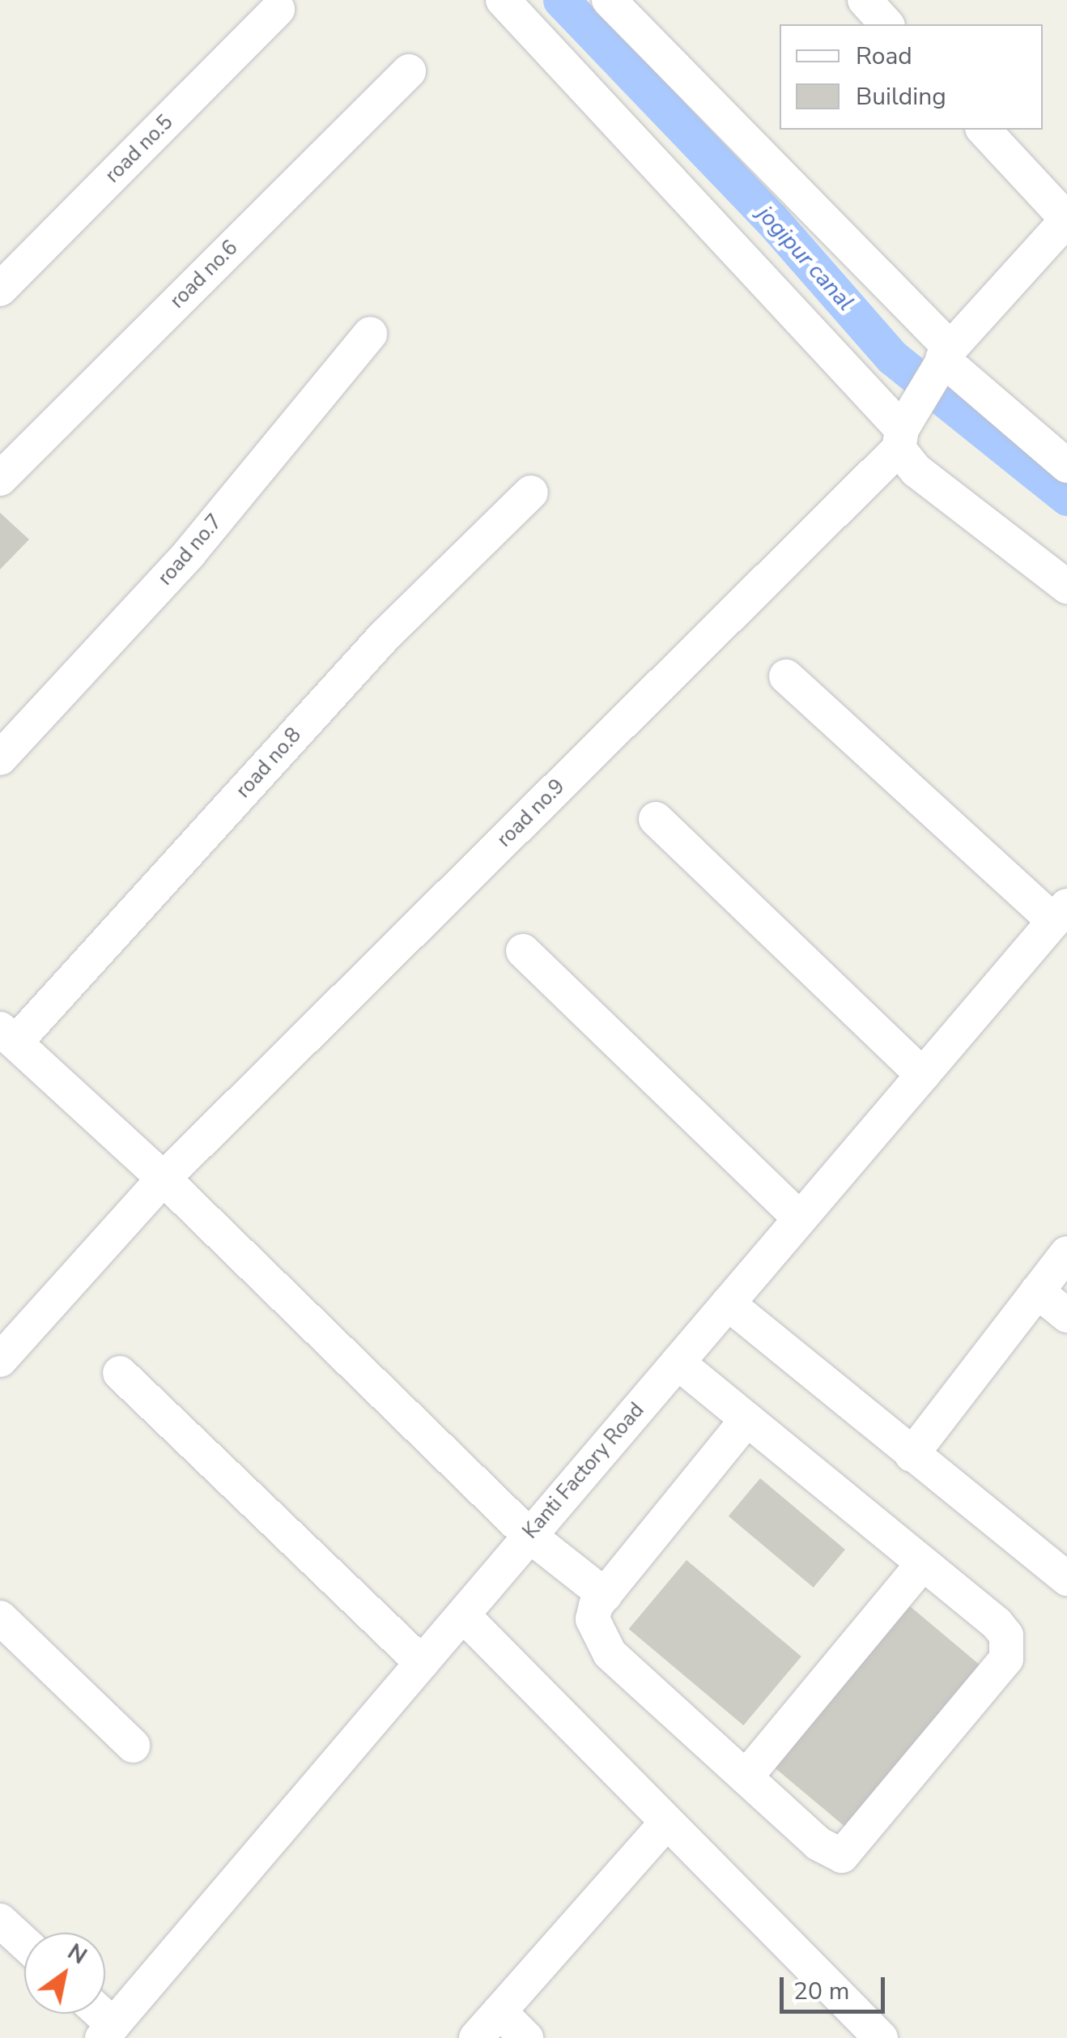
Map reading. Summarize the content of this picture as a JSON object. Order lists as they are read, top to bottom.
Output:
{
  "streets": {
    "street": [
      "road no.5",
      "road no.6",
      "road no.7",
      "road no.8",
      "road no.9",
      "Kanti Factory Road"
    ]
  },
  "water": ["jogipur canal"],
  "legend": ["Road", "Building"],
  "scale_bar": "20 m",
  "north": "top right"
}
